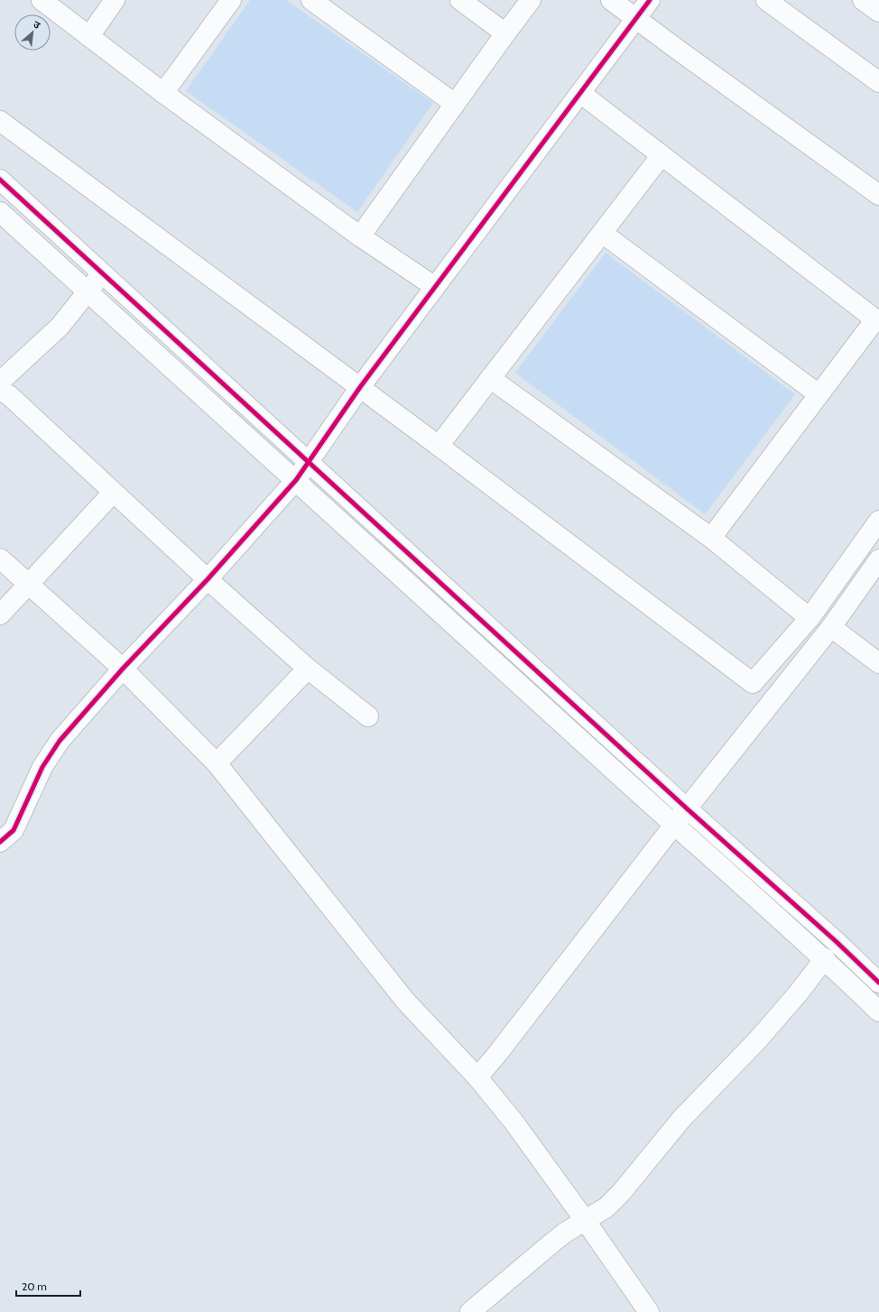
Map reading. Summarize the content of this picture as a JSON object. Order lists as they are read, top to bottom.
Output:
{
  "scale_bar": "20 m",
  "north": "top right"
}
